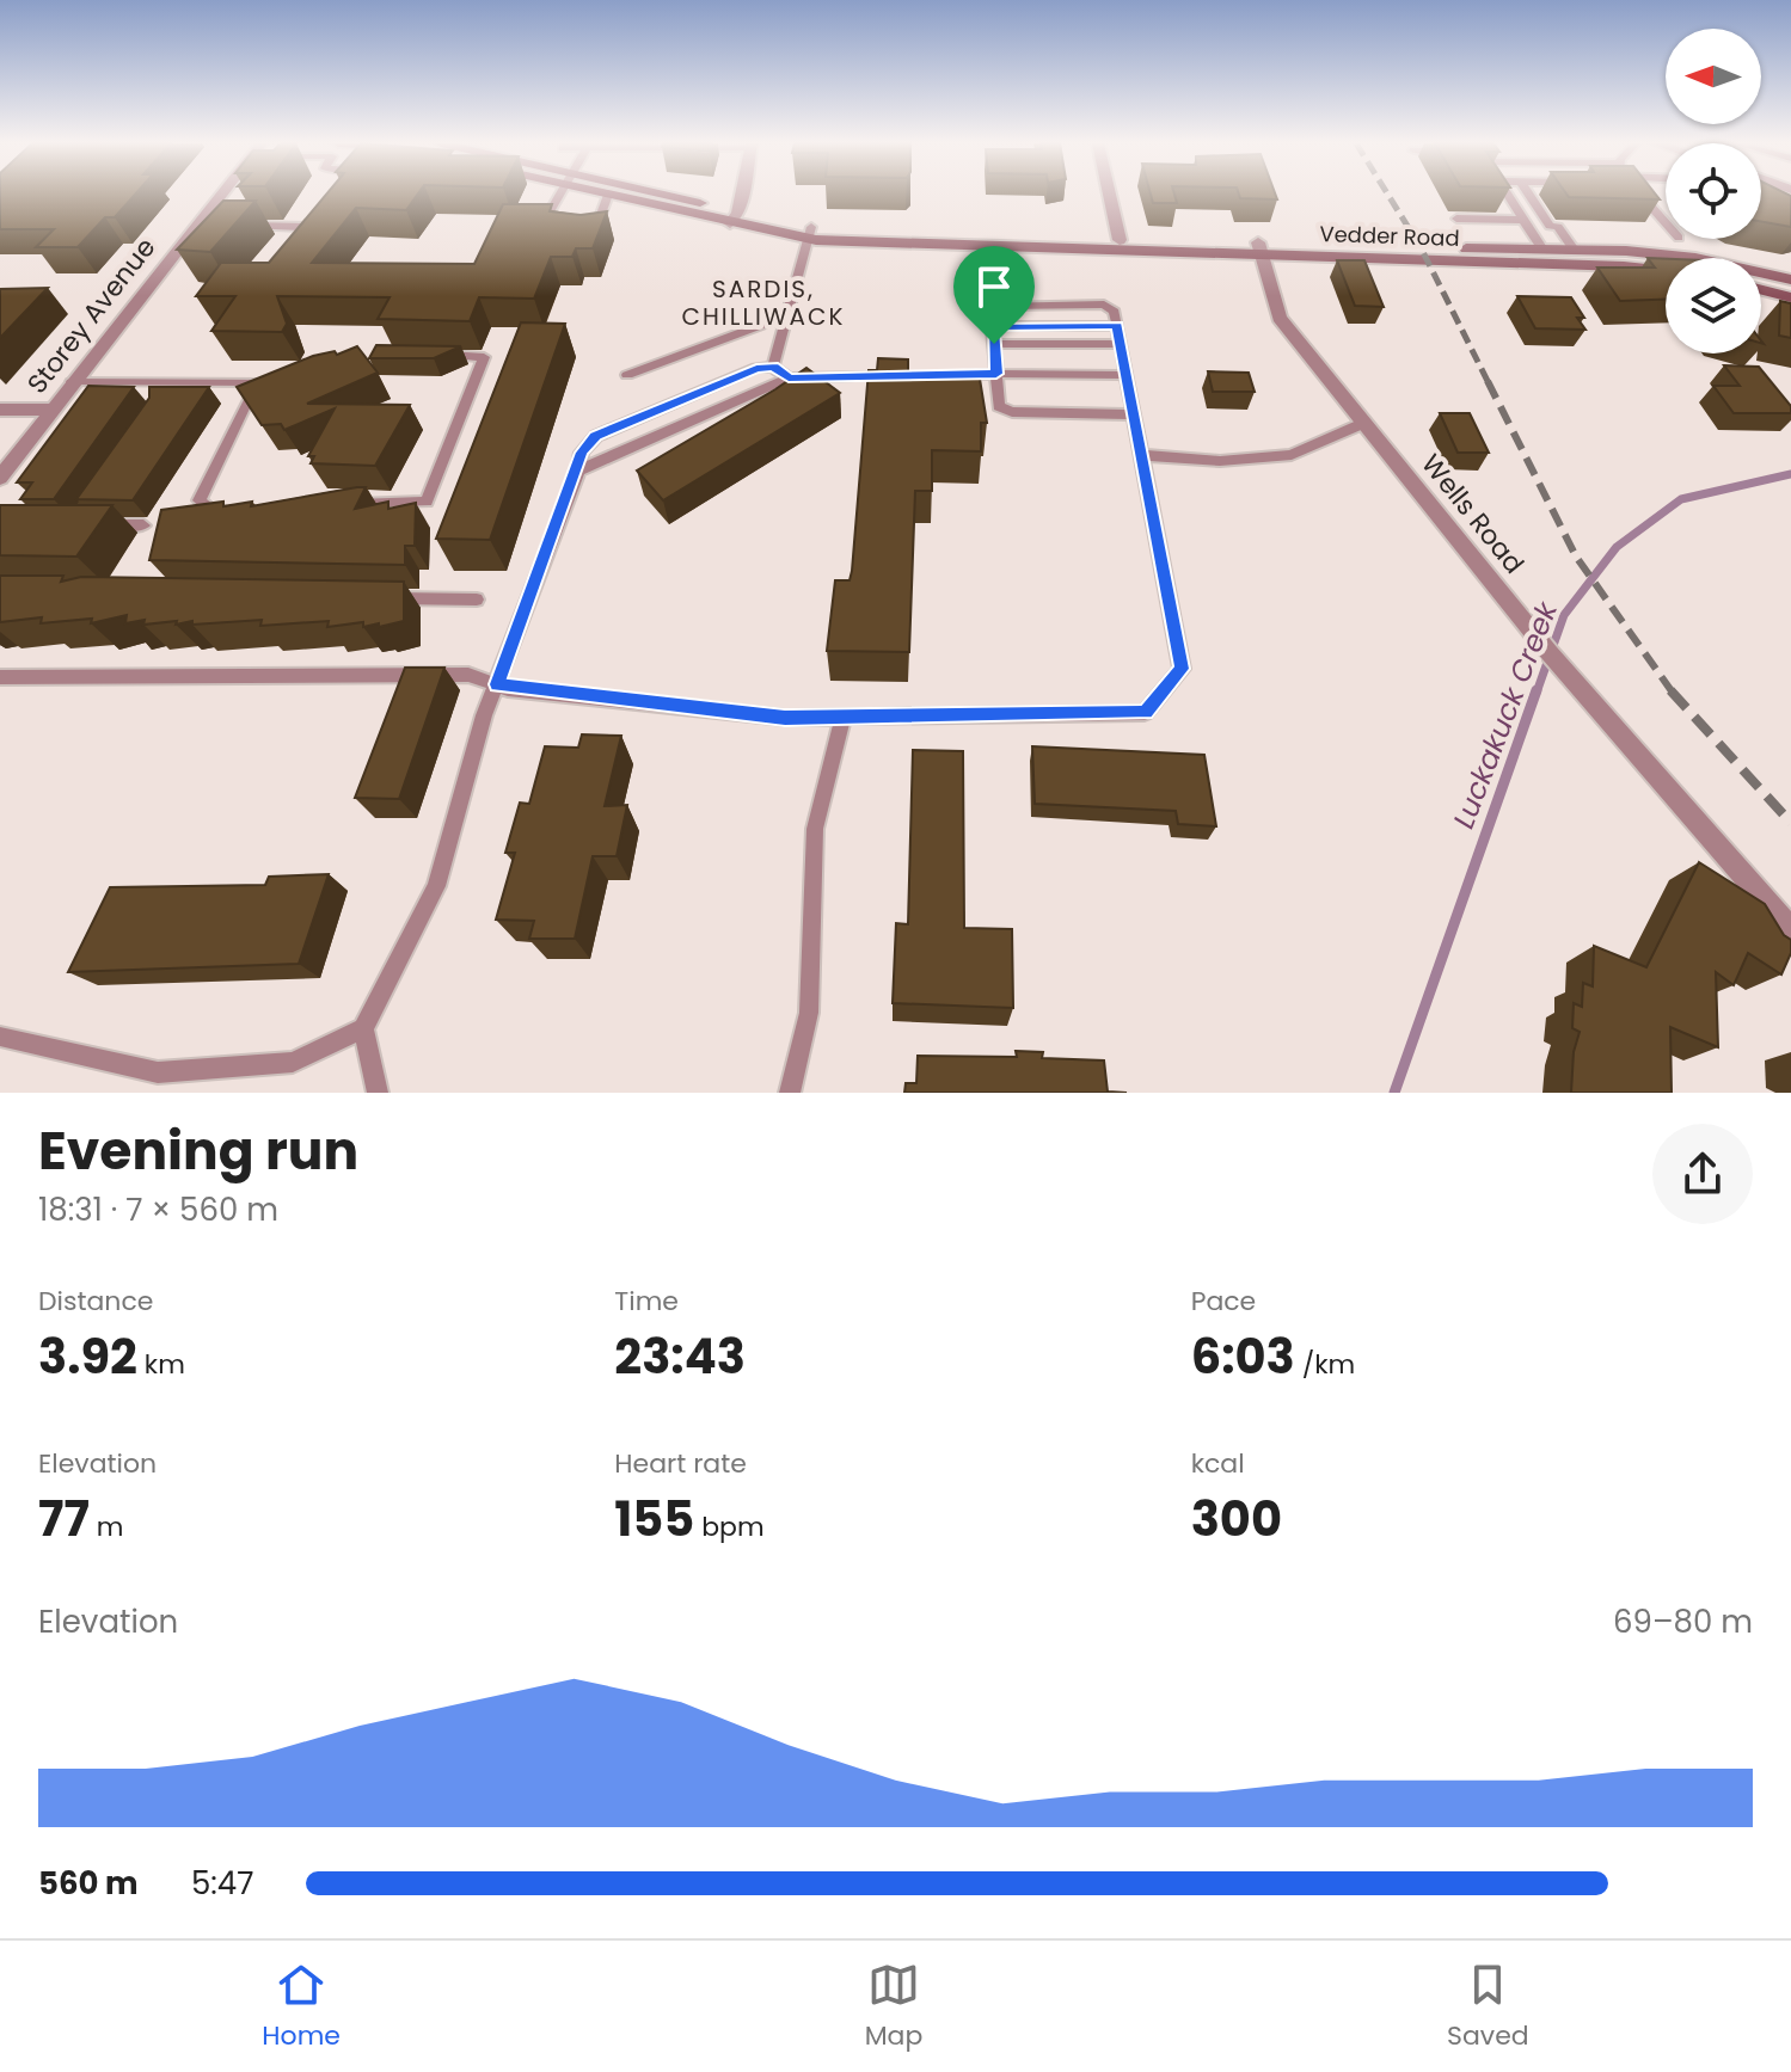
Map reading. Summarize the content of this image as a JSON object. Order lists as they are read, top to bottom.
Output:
{
  "streets": {
    "main road": ["Vedder Road"],
    "street": ["Storey Avenue", "Wells Road"]
  },
  "crossings": [
    ["Vedder Road", "Wells Road"]
  ],
  "districts": ["SARDIS, CHILLIWACK"],
  "water": ["Luckakuck Creek"],
  "north": "left",
  "page": {
    "heading": ["Evening run", "18:31 · 7 × 560 m"],
    "stats": [
      ["Distance", "3.92 km"],
      ["Time", "23:43"],
      ["Pace", "6:03 /km"],
      ["Elevation", "77 m"],
      ["Heart rate", "155 bpm"],
      ["kcal", "300"]
    ],
    "chart": ["Elevation", "69–80 m"],
    "list": [
      {
        "name": "560 m",
        "note": "5:47"
      }
    ],
    "tabs": ["Home", "Map", "Saved"]
  }
}
